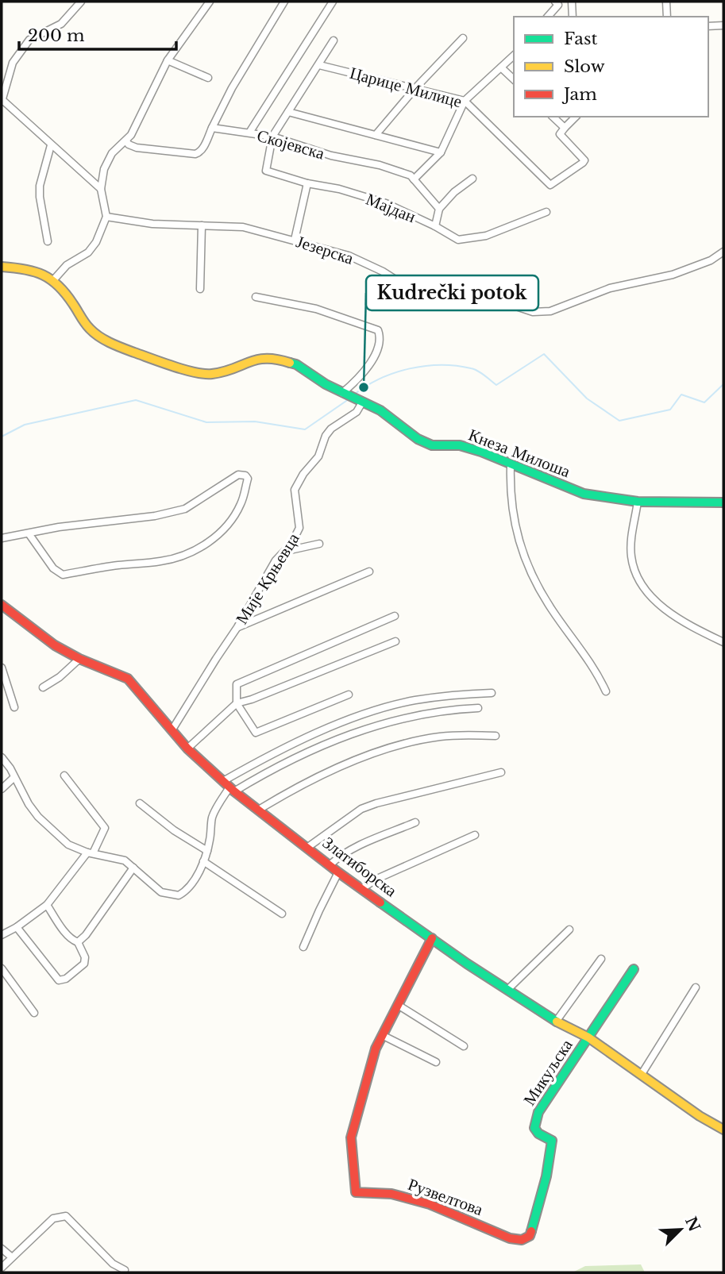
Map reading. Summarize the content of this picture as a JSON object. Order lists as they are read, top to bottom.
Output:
{
  "streets": {
    "street": [
      "Царице Милице",
      "Скојевска",
      "Мајдан",
      "Језерска",
      "Кнеза Милоша",
      "Мије Крњевца",
      "Златиборска",
      "Микуљска",
      "Рузвелтова"
    ]
  },
  "crossings": [
    ["Скојевска", "Мајдан"],
    ["Кнеза Милоша", "Мије Крњевца"],
    ["Мије Крњевца", "Златиборска"],
    ["Златиборска", "Микуљска"],
    ["Микуљска", "Рузвелтова"]
  ],
  "places": ["Kudrečki potok"],
  "legend": ["Fast", "Slow", "Jam"],
  "scale_bar": "200 m",
  "north": "top right"
}
